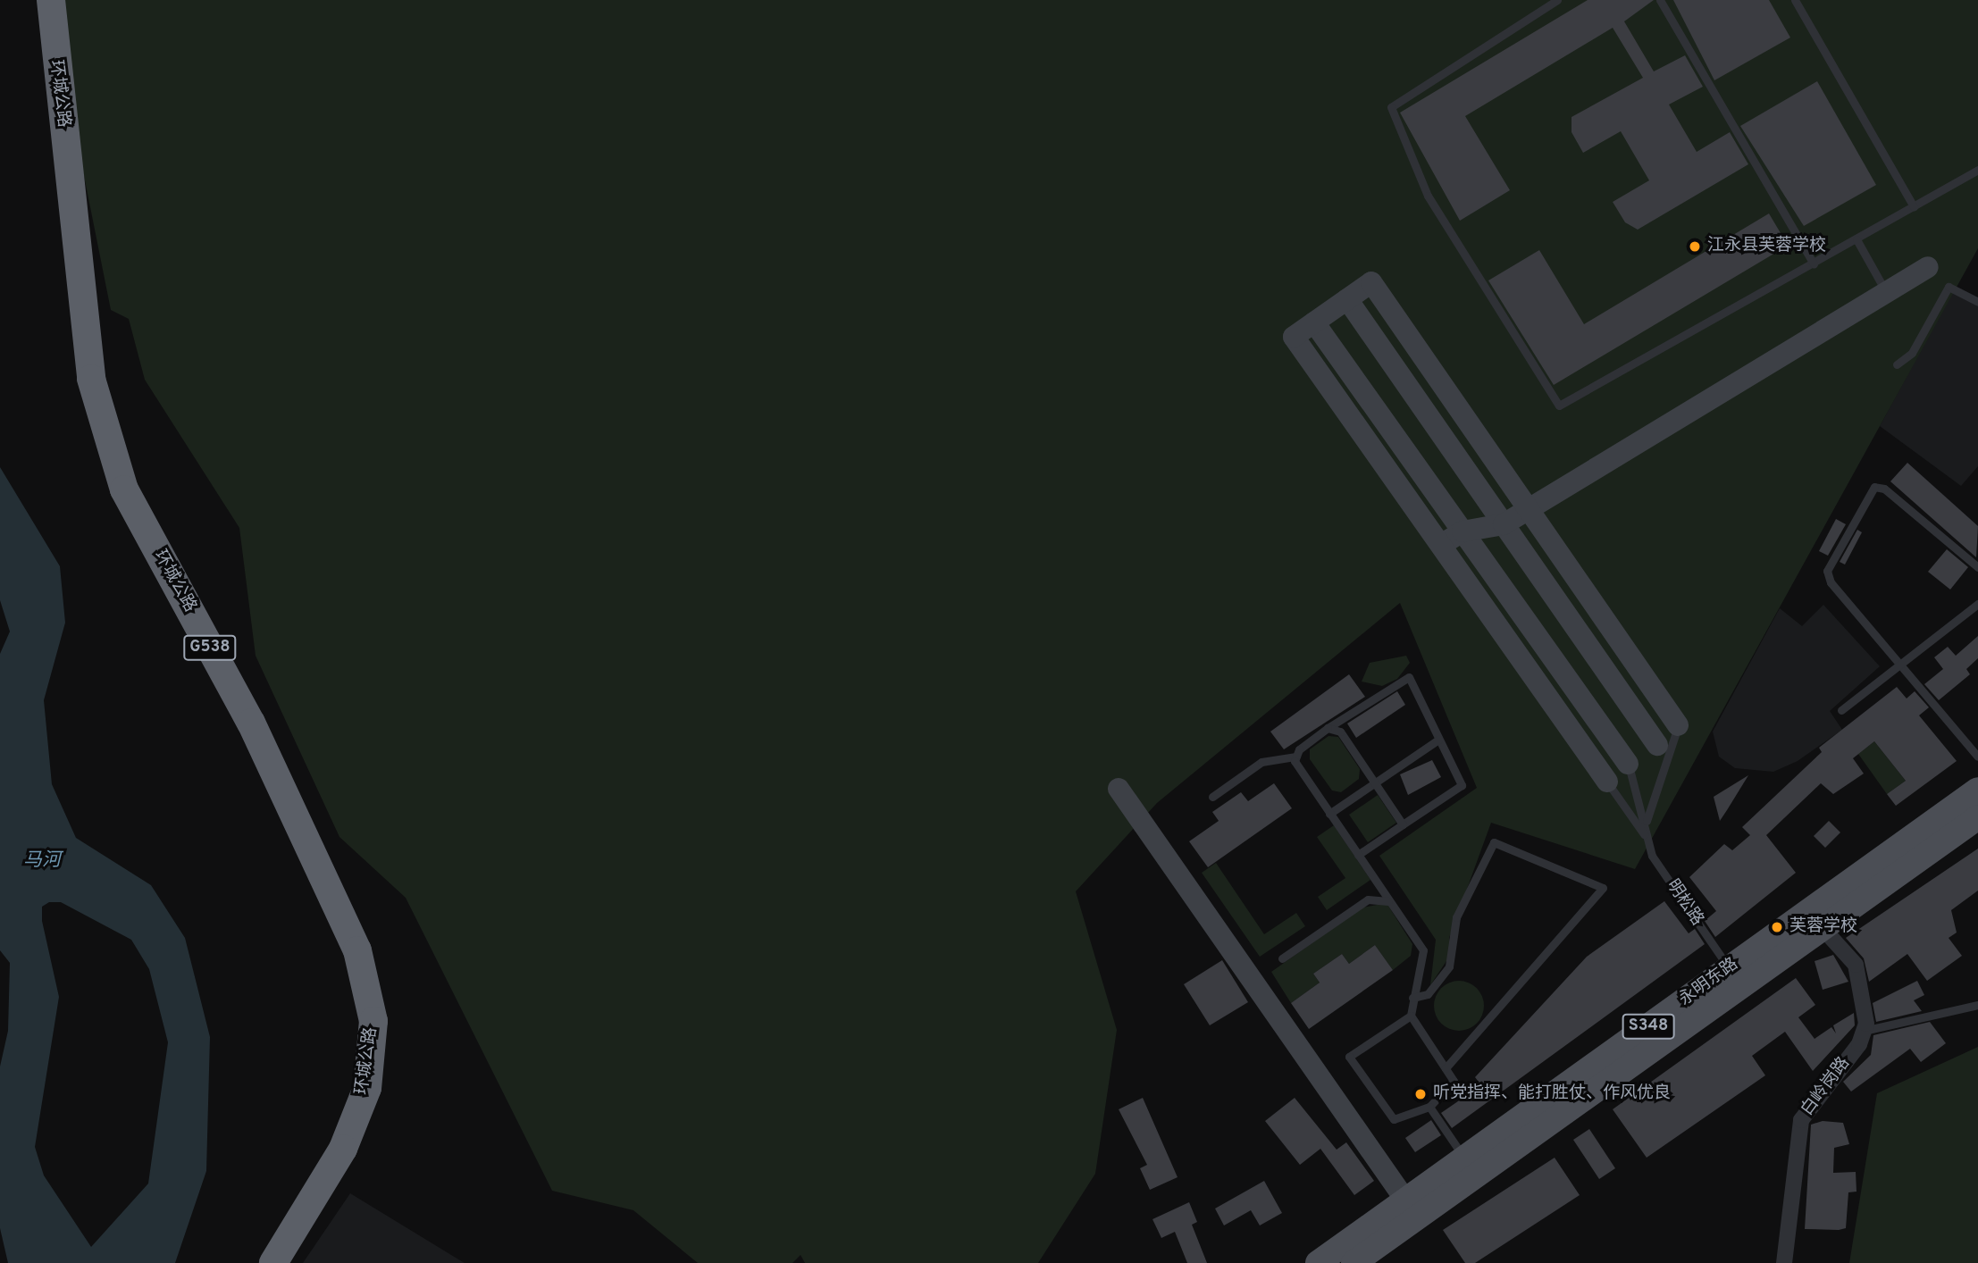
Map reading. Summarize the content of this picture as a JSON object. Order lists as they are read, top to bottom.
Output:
{
  "streets": {
    "highway": ["环城公路", "G538"],
    "main road": ["永明东路", "S348"],
    "street": ["白岭岗路"],
    "lane": ["明松路"]
  },
  "crossings": [
    ["明松路", "永明东路"]
  ],
  "water": ["马河"],
  "places": ["江永县芙蓉学校", "芙蓉学校", "听党指挥、能打胜仗、作风优良"]
}
